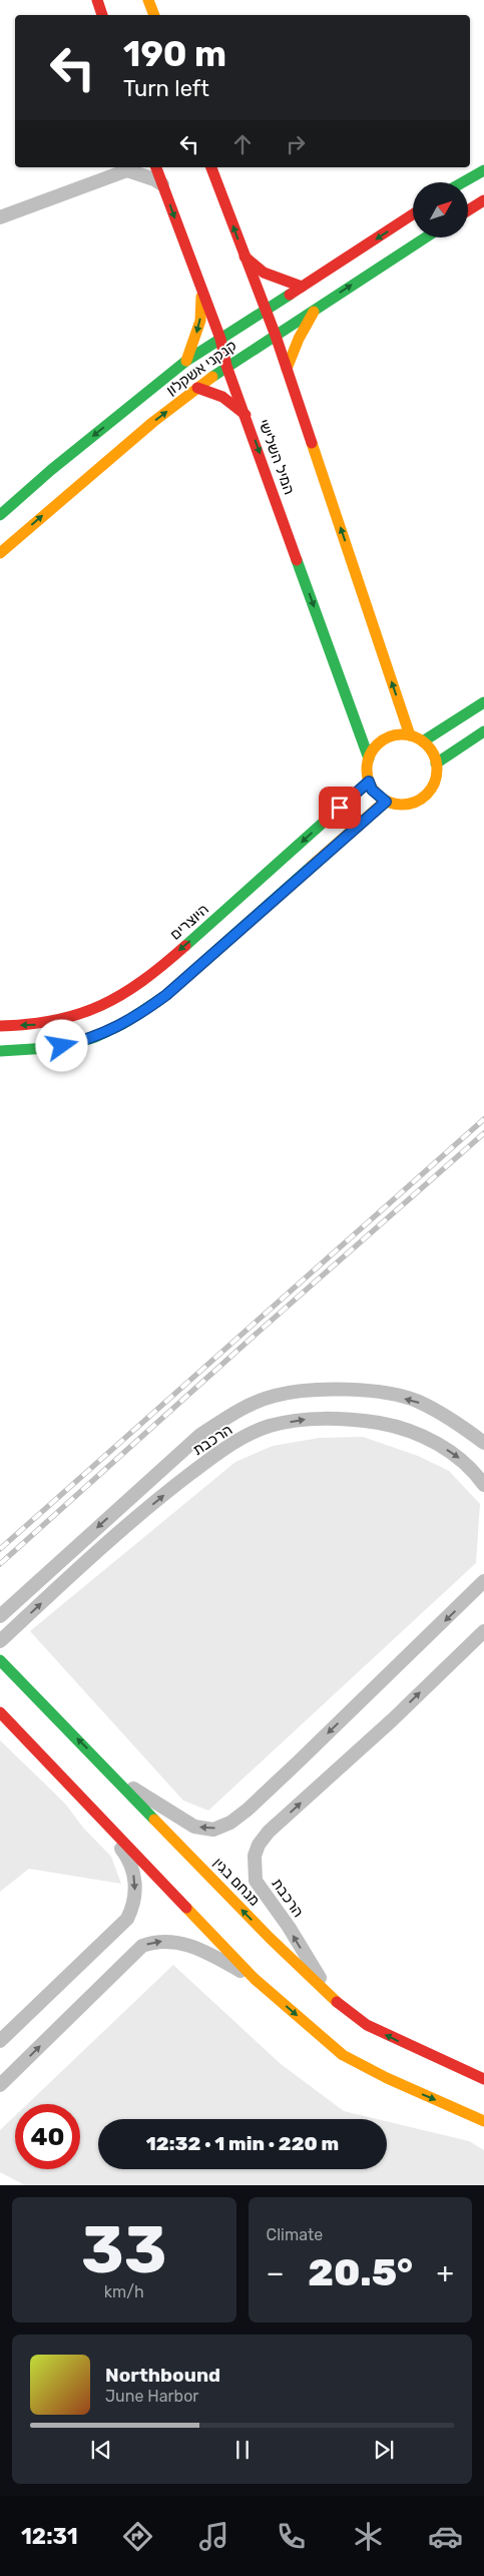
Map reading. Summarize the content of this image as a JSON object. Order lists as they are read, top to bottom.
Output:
{
  "streets": {
    "street": [
      "קנקני אשקלון",
      "המיל השלישי",
      "היוצרים",
      "הרכבת",
      "מנחם בגין"
    ]
  },
  "crossings": [
    ["קנקני אשקלון", "המיל השלישי"],
    ["המיל השלישי", "היוצרים"],
    ["הרכבת", "מנחם בגין"]
  ],
  "north": "top right",
  "page": {
    "turn": ["190 m", "Turn left"],
    "limit": "40",
    "trip": "12:32 · 1 min · 220 m",
    "tile": [
      ["33", "km/h"],
      "Climate"
    ],
    "heat": ["−", "20.5°", "+"],
    "song": ["Northbound", "June Harbor"],
    "tabs": "12:31"
  }
}
